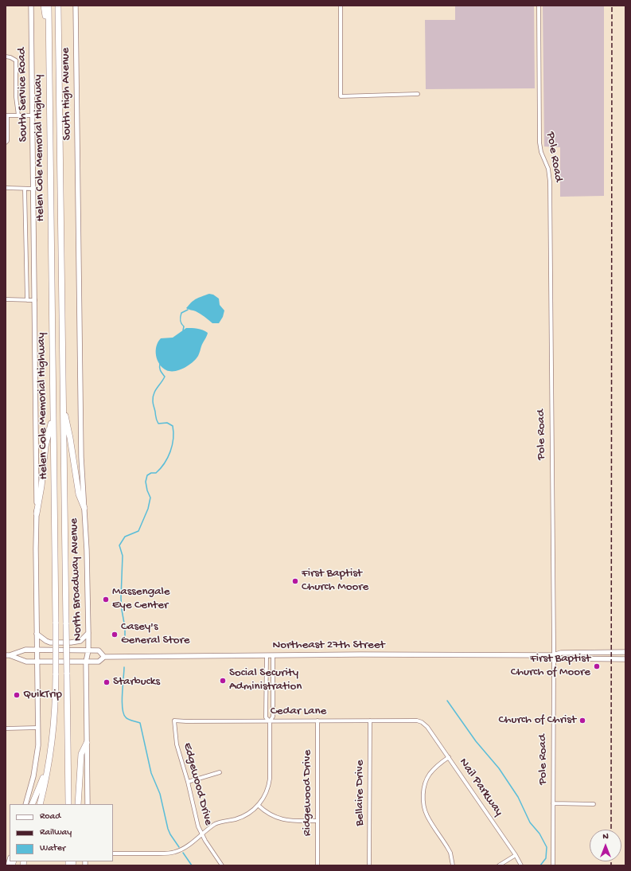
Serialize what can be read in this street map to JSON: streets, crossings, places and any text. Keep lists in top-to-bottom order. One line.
{"streets":{"highway":["Helen Cole Memorial Highway"],"main road":["South High Avenue","South Service Road","North Broadway Avenue","Northeast 27th Street"],"street":["Pole Road","Cedar Lane","Edgewood Drive","Nail Parkway","Ridgewood Drive","Bellaire Drive"]},"crossings":[["South High Avenue","North Broadway Avenue"],["South Service Road","Northeast 27th Street"],["Pole Road","Northeast 27th Street"],["North Broadway Avenue","Northeast 27th Street"],["Cedar Lane","Edgewood Drive"],["Cedar Lane","Nail Parkway"],["Cedar Lane","Ridgewood Drive"],["Cedar Lane","Bellaire Drive"]],"places":["First Baptist Church Moore","Massengale Eye Center","Casey's General Store","First Baptist Church of Moore","Social Security Administration","Starbucks","QuikTrip","Church of Christ"],"legend":["Road","Railway","Water"],"north":"top"}
